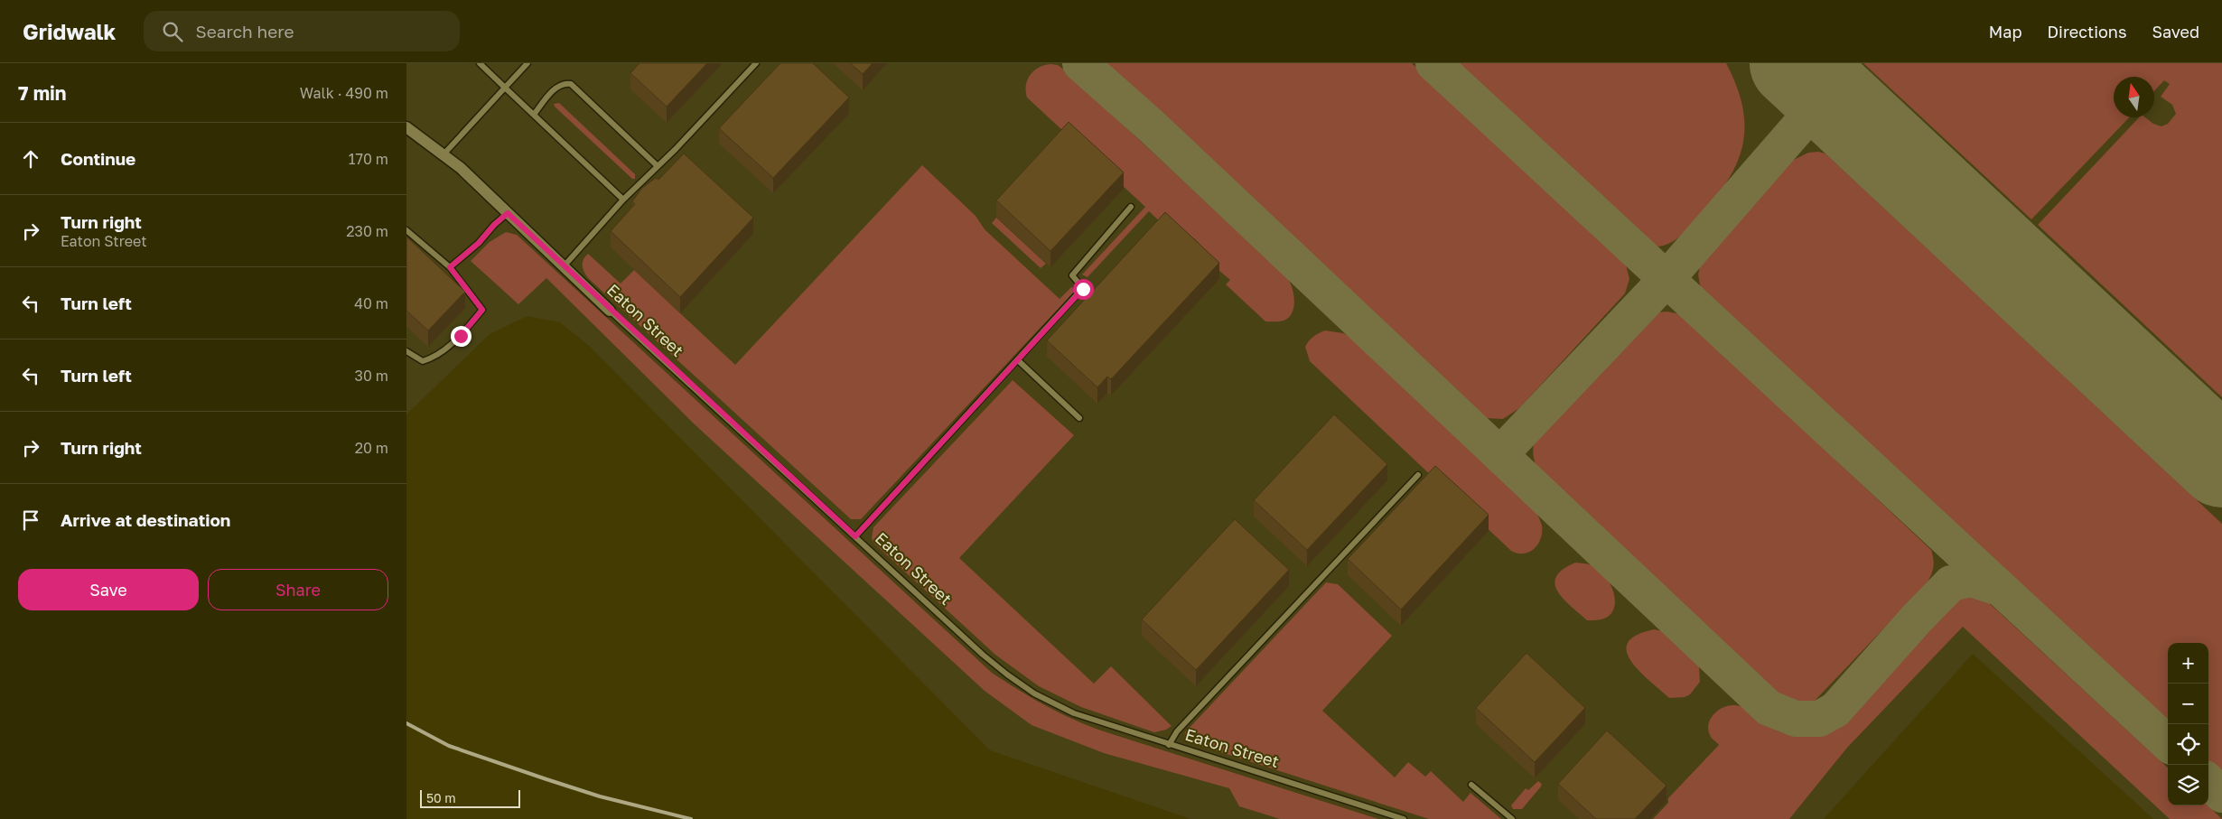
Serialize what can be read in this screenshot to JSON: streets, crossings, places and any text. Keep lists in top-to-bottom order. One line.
{"streets":{"street":["Eaton Street"]},"scale_bar":"50 m","north":"top","page":{"header":"Gridwalk","search":"Search here","nav":["Map","Directions","Saved"],"heading":["7 min","Walk · 490 m"],"list":[["Continue","170 m"],["Turn right","Eaton Street","230 m"],["Turn left","40 m"],["Turn left","30 m"],["Turn right","20 m"],"Arrive at destination"],"buttons":["Save","Share"],"map_buttons":["+","−"],"scale":"50 m"}}
